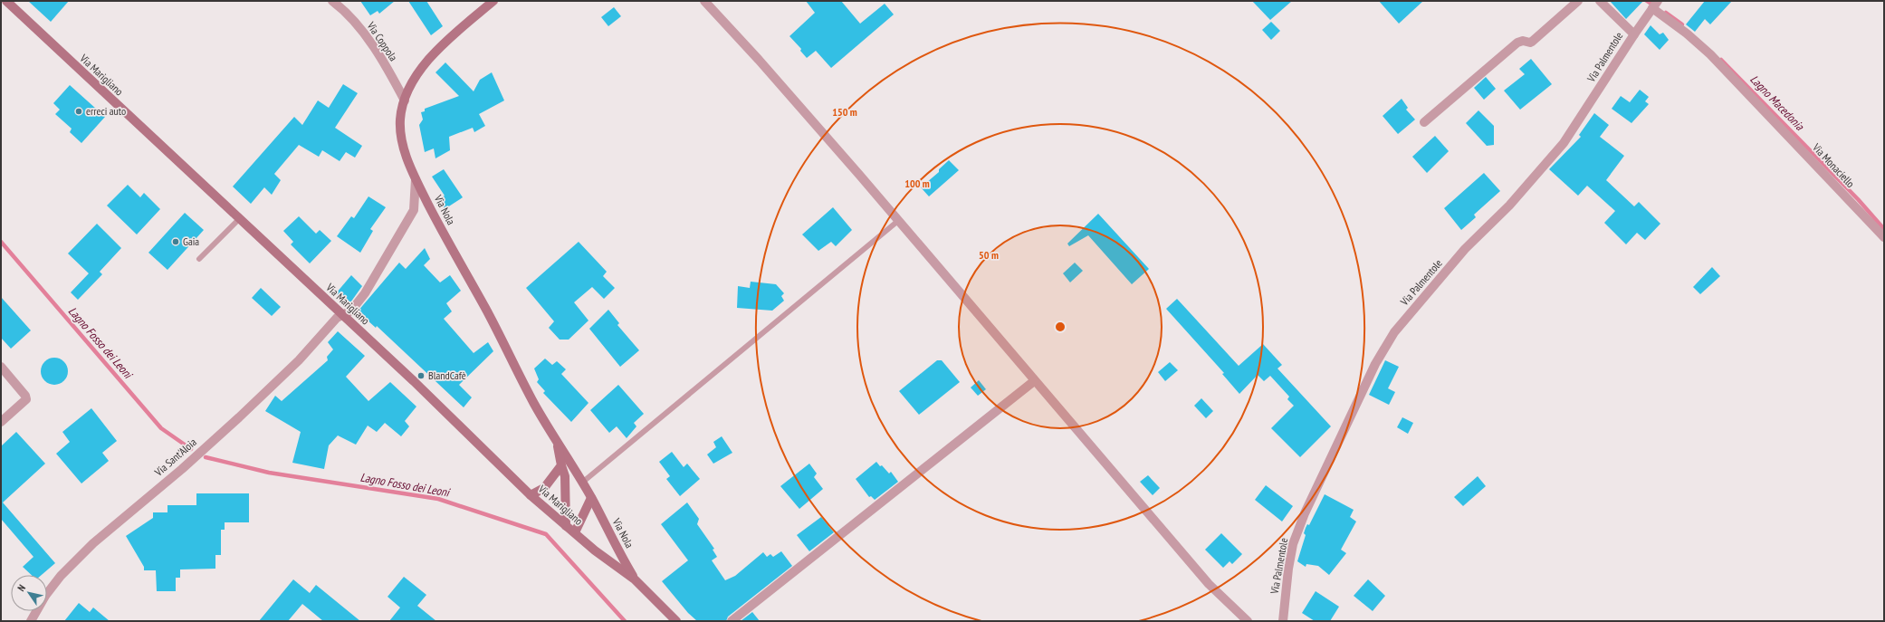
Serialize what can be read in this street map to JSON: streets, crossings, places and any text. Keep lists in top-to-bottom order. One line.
{"streets":{"street":["Via Coppola","Via Palmentole","Via Marigliano","Via Monaciello","Via Nola","Via Sant'Aloia"]},"crossings":[["Via Coppola","Via Nola"],["Via Palmentole","Via Monaciello"],["Via Marigliano","Via Nola"],["Via Marigliano","Via Sant'Aloia"],["Via Nola","Via Sant'Aloia"]],"water":["Lagno Macedonia","Lagno Fosso dei Leoni"],"places":["erreci auto","Gaia","BlandCafè"],"north":"top left","rings":["150 m","100 m","50 m"]}
